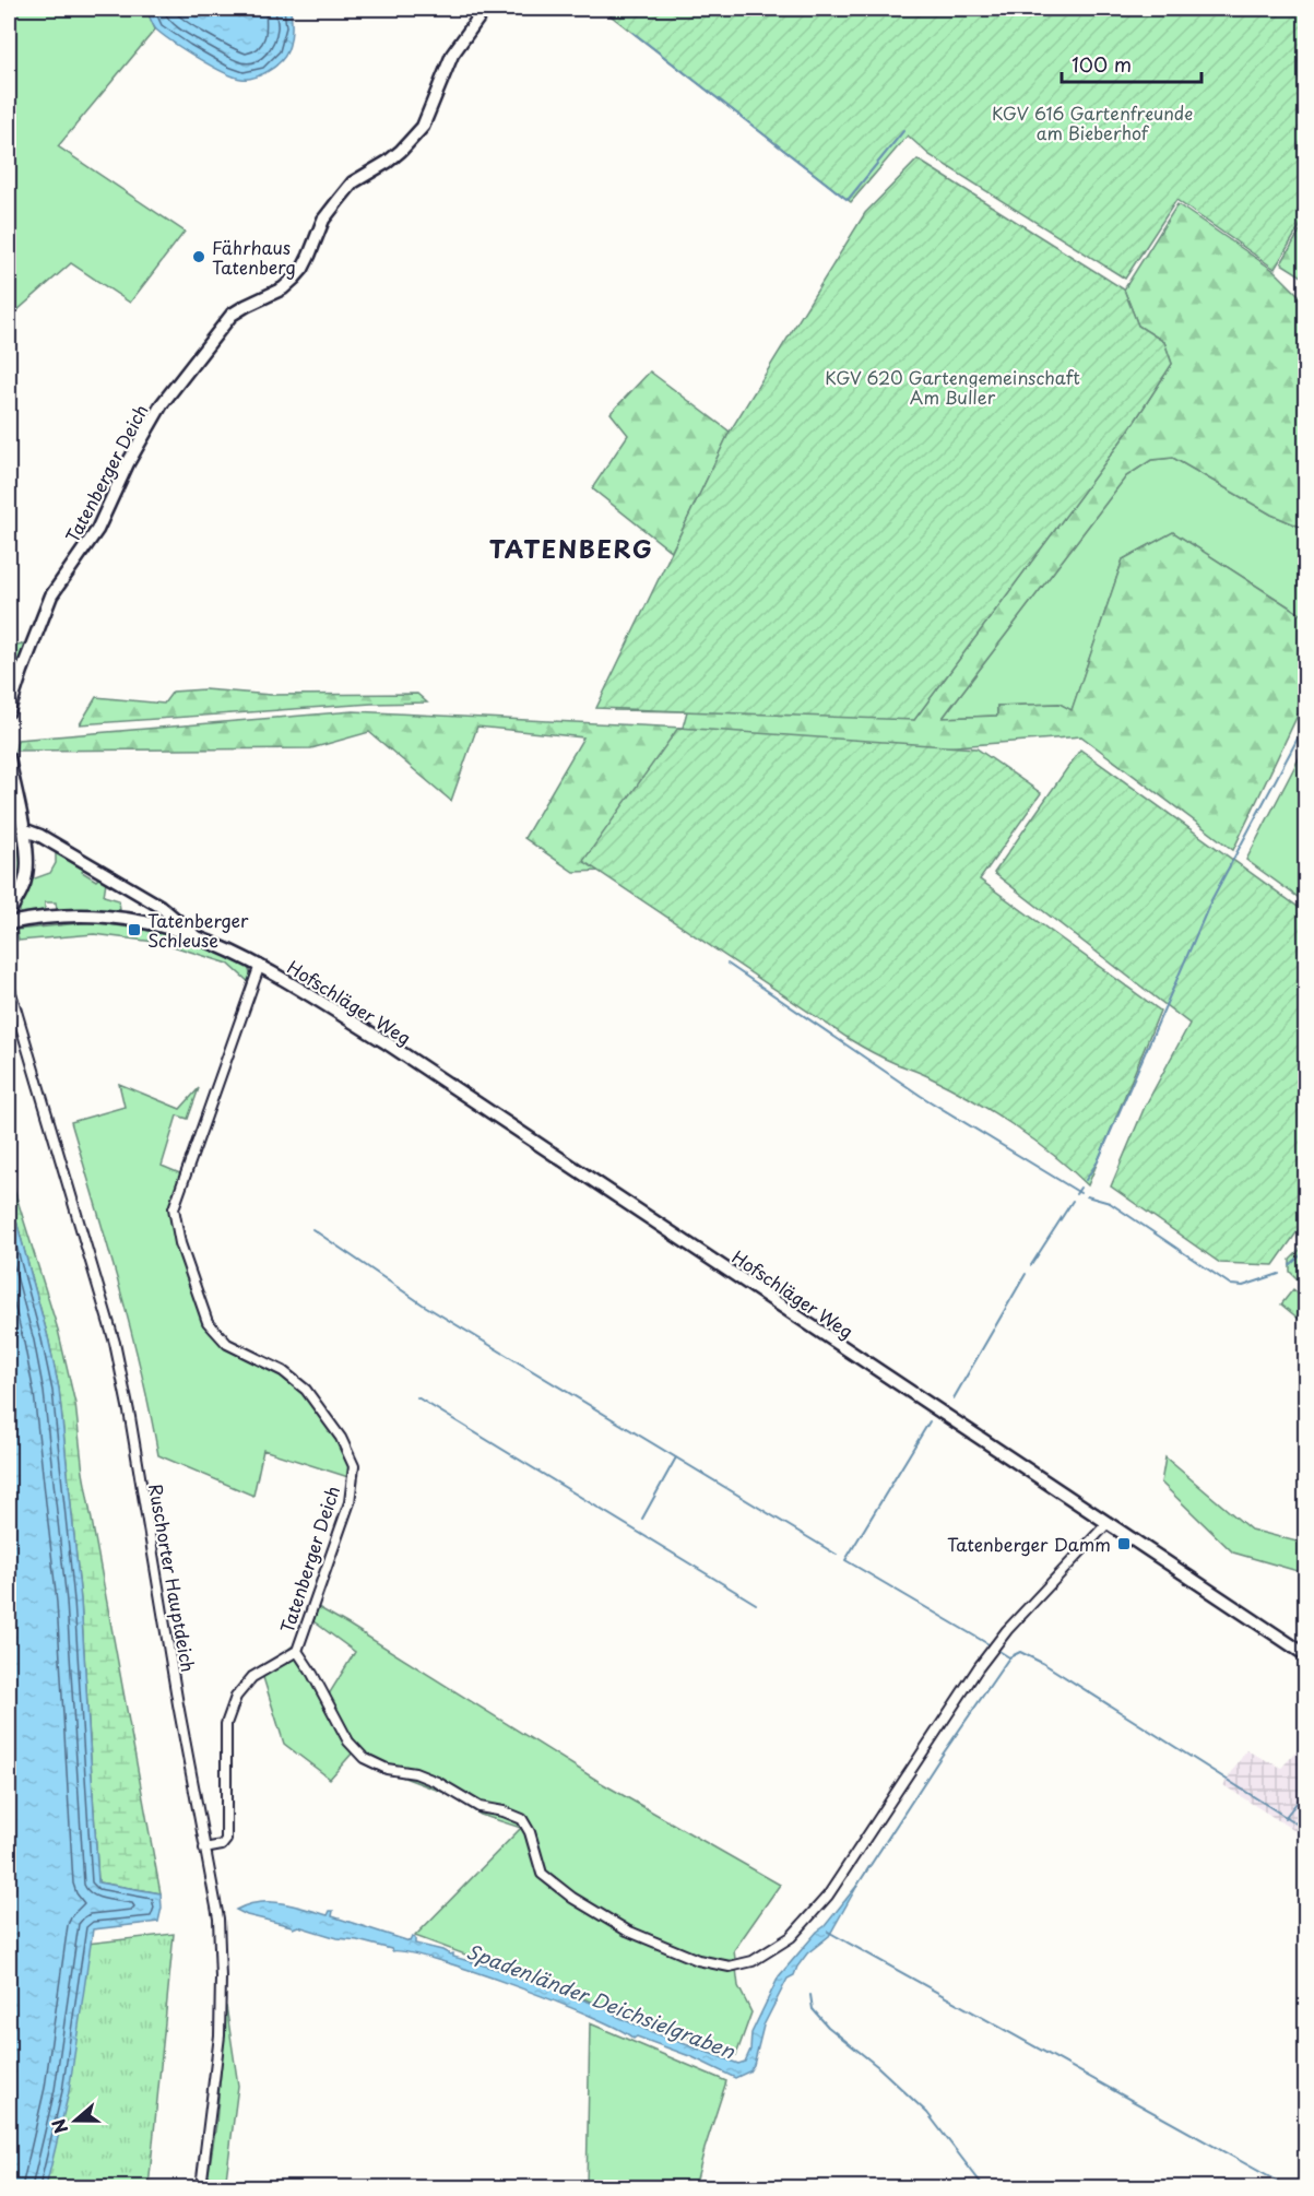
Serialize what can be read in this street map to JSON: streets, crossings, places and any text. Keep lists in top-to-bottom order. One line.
{"streets":{"street":["Tatenberger Deich","Hofschläger Weg","Ruschorter Hauptdeich"]},"crossings":[["Tatenberger Deich","Hofschläger Weg"],["Tatenberger Deich","Ruschorter Hauptdeich"]],"districts":["TATENBERG"],"water":["Spadenländer Deichsielgraben"],"parks":["KGV 616 Gartenfreunde am Bieberhof","KGV 620 Gartengemeinschaft Am Buller"],"places":{"other":["Fährhaus Tatenberg"],"transit":["Tatenberger Schleuse","Tatenberger Damm"]},"scale_bar":"100 m","north":"left"}
